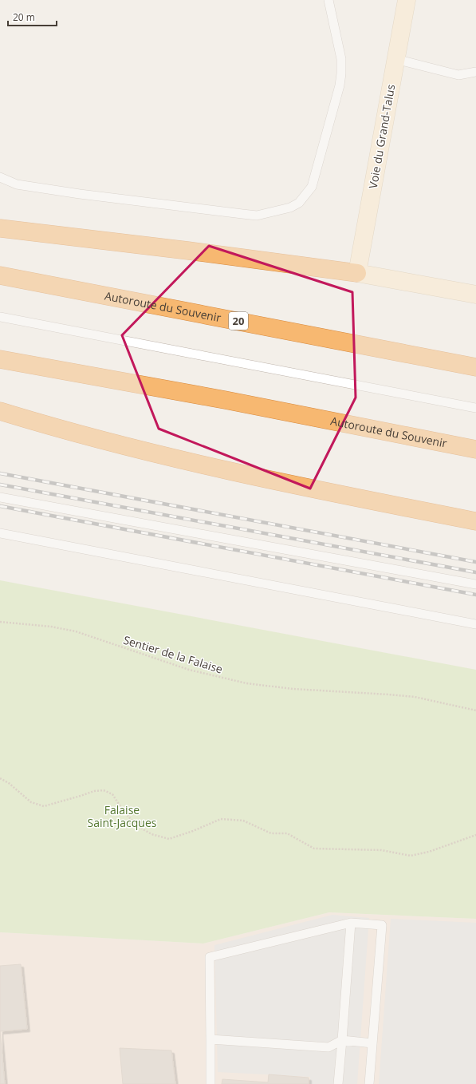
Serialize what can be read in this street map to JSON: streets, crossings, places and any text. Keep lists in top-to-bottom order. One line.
{"streets":{"highway":["Autoroute du Souvenir","20"],"main road":["Voie du Grand-Talus"],"path":["Sentier de la Falaise"]},"parks":["Falaise Saint-Jacques"],"scale_bar":"20 m"}
